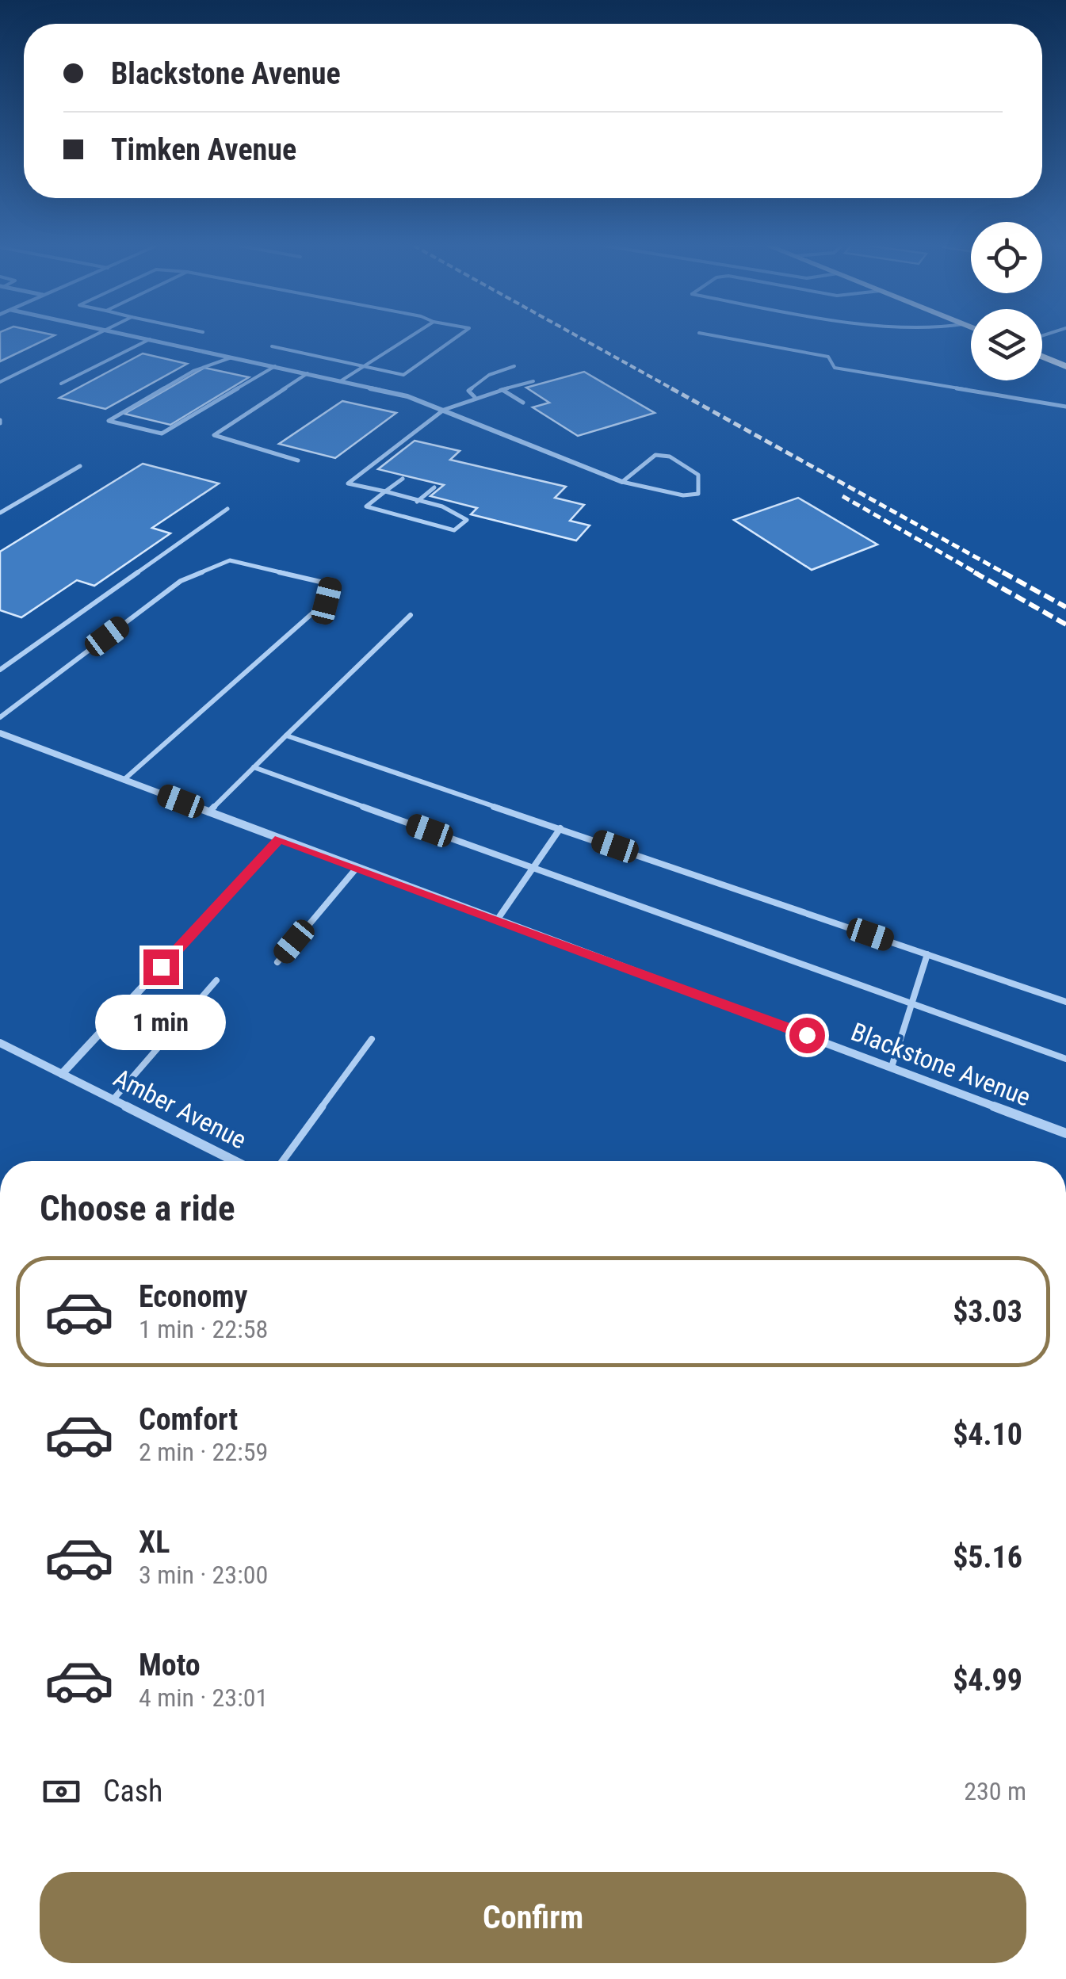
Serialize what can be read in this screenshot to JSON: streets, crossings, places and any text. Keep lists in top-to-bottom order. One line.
{"streets":{"street":["Blackstone Avenue","Amber Avenue"]},"page":{"banner":["Blackstone Avenue","Timken Avenue"],"bubble":"1 min","heading":"Choose a ride","list":[{"name":"Economy","note":"1 min · 22:58","value":"$3.03"},{"name":"Comfort","note":"2 min · 22:59","value":"$4.10"},{"name":"XL","note":"3 min · 23:00","value":"$5.16"},{"name":"Moto","note":"4 min · 23:01","value":"$4.99"}],"pay":["Cash","230 m"],"buttons":"Confirm"}}
